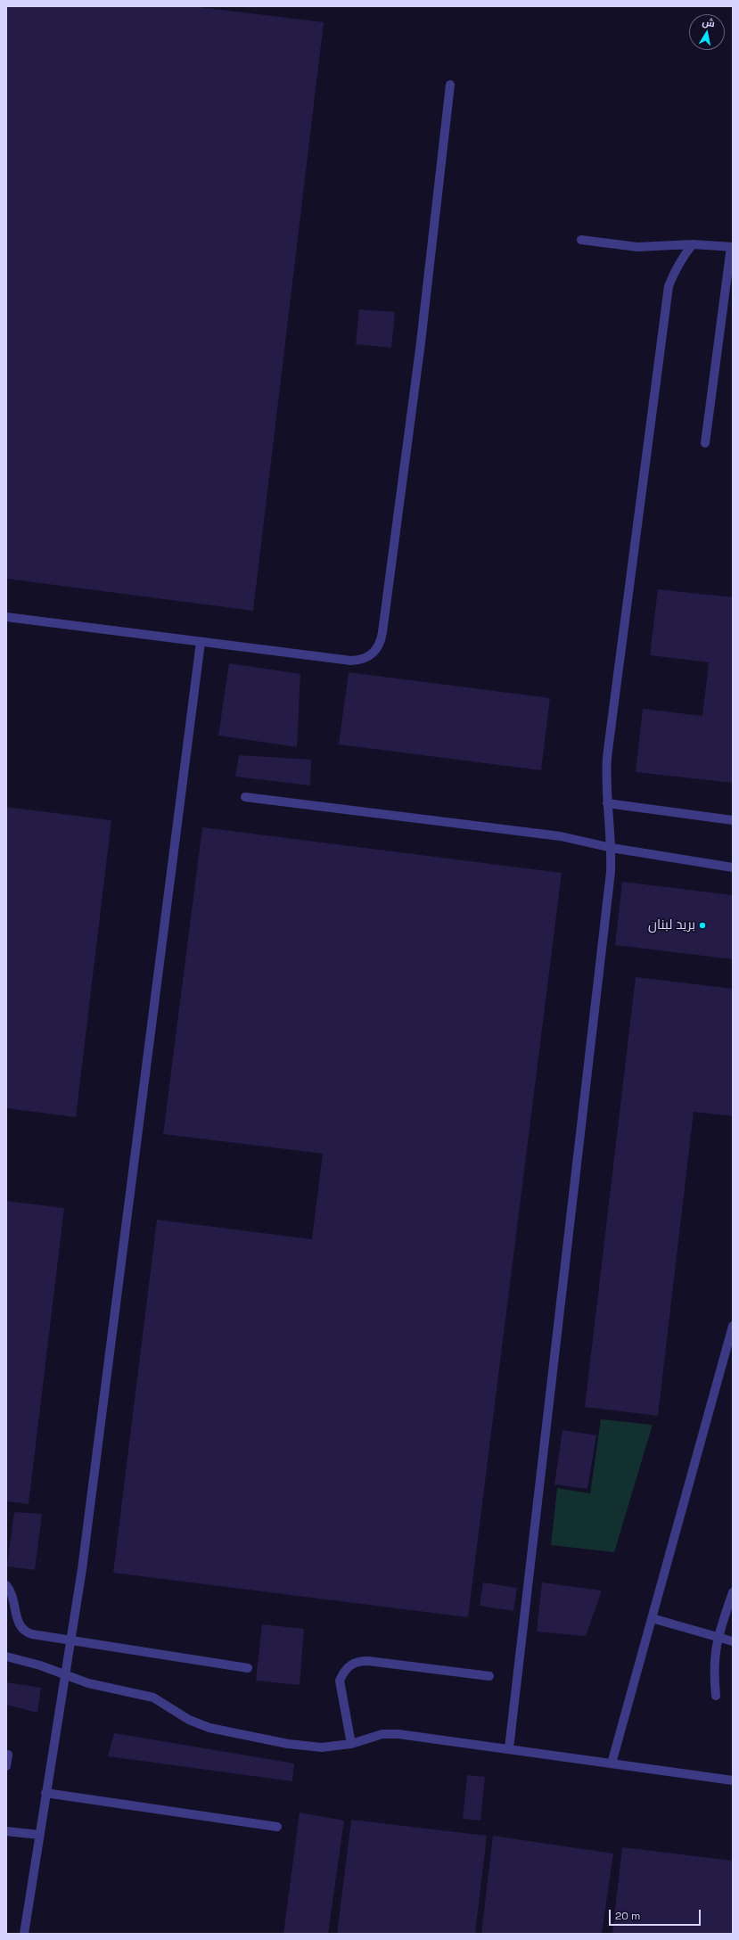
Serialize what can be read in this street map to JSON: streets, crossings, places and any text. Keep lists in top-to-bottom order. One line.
{"places":["بريد لبنان"],"scale_bar":"20 m","north":"top"}
